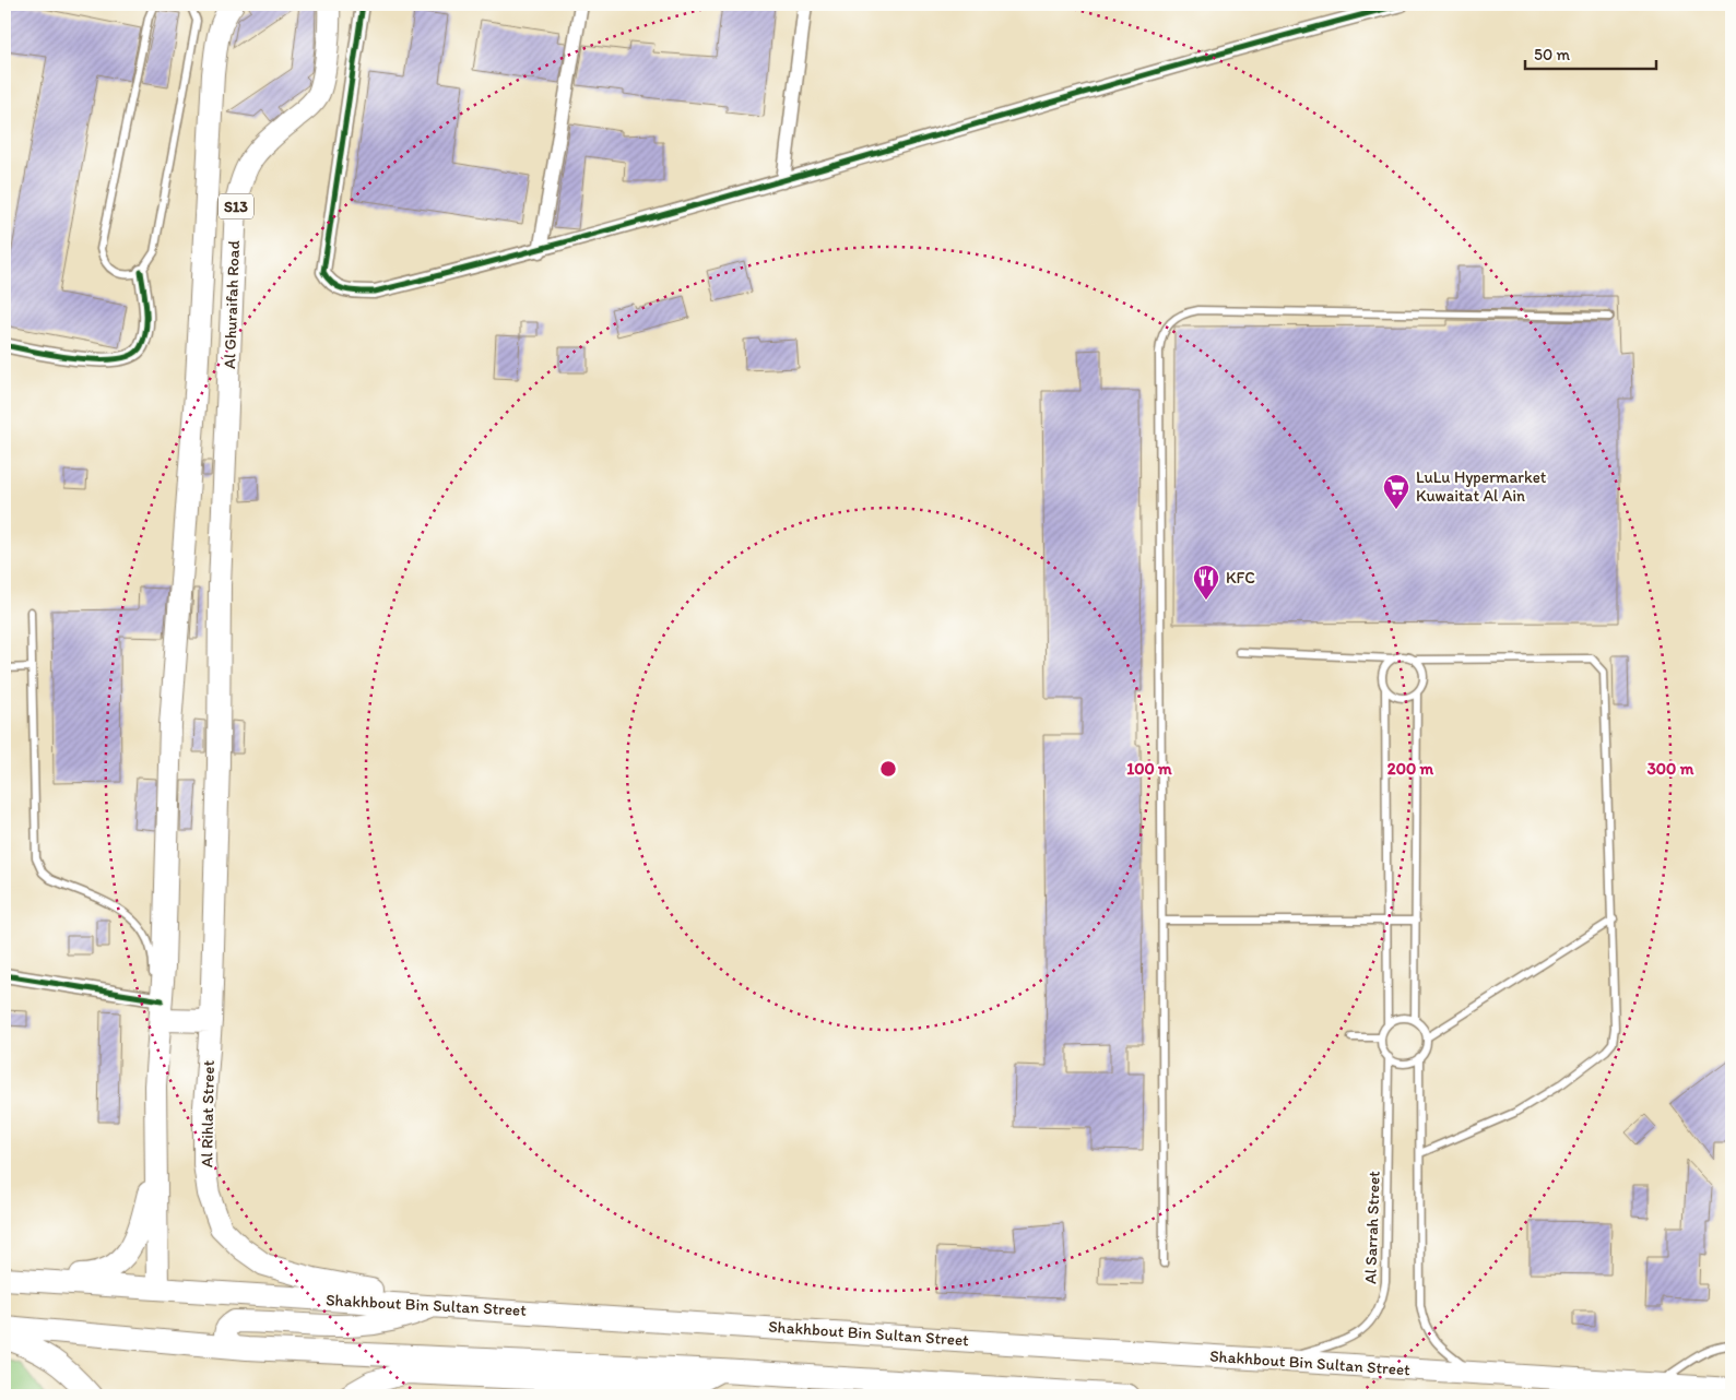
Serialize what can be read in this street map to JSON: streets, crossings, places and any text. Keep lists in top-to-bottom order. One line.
{"streets":{"main road":["S13","Al Ghuraifah Road","Al Rihlat Street","Shakhbout Bin Sultan Street"],"lane":["Al Sarrah Street"]},"crossings":[["Al Ghuraifah Road","Al Rihlat Street"],["Al Rihlat Street","Shakhbout Bin Sultan Street"],["Al Sarrah Street","Shakhbout Bin Sultan Street"]],"places":{"supermarket":["LuLu Hypermarket Kuwaitat Al Ain"],"restaurant":["KFC"]},"scale_bar":"50 m","rings":["100 m","200 m","300 m"]}
